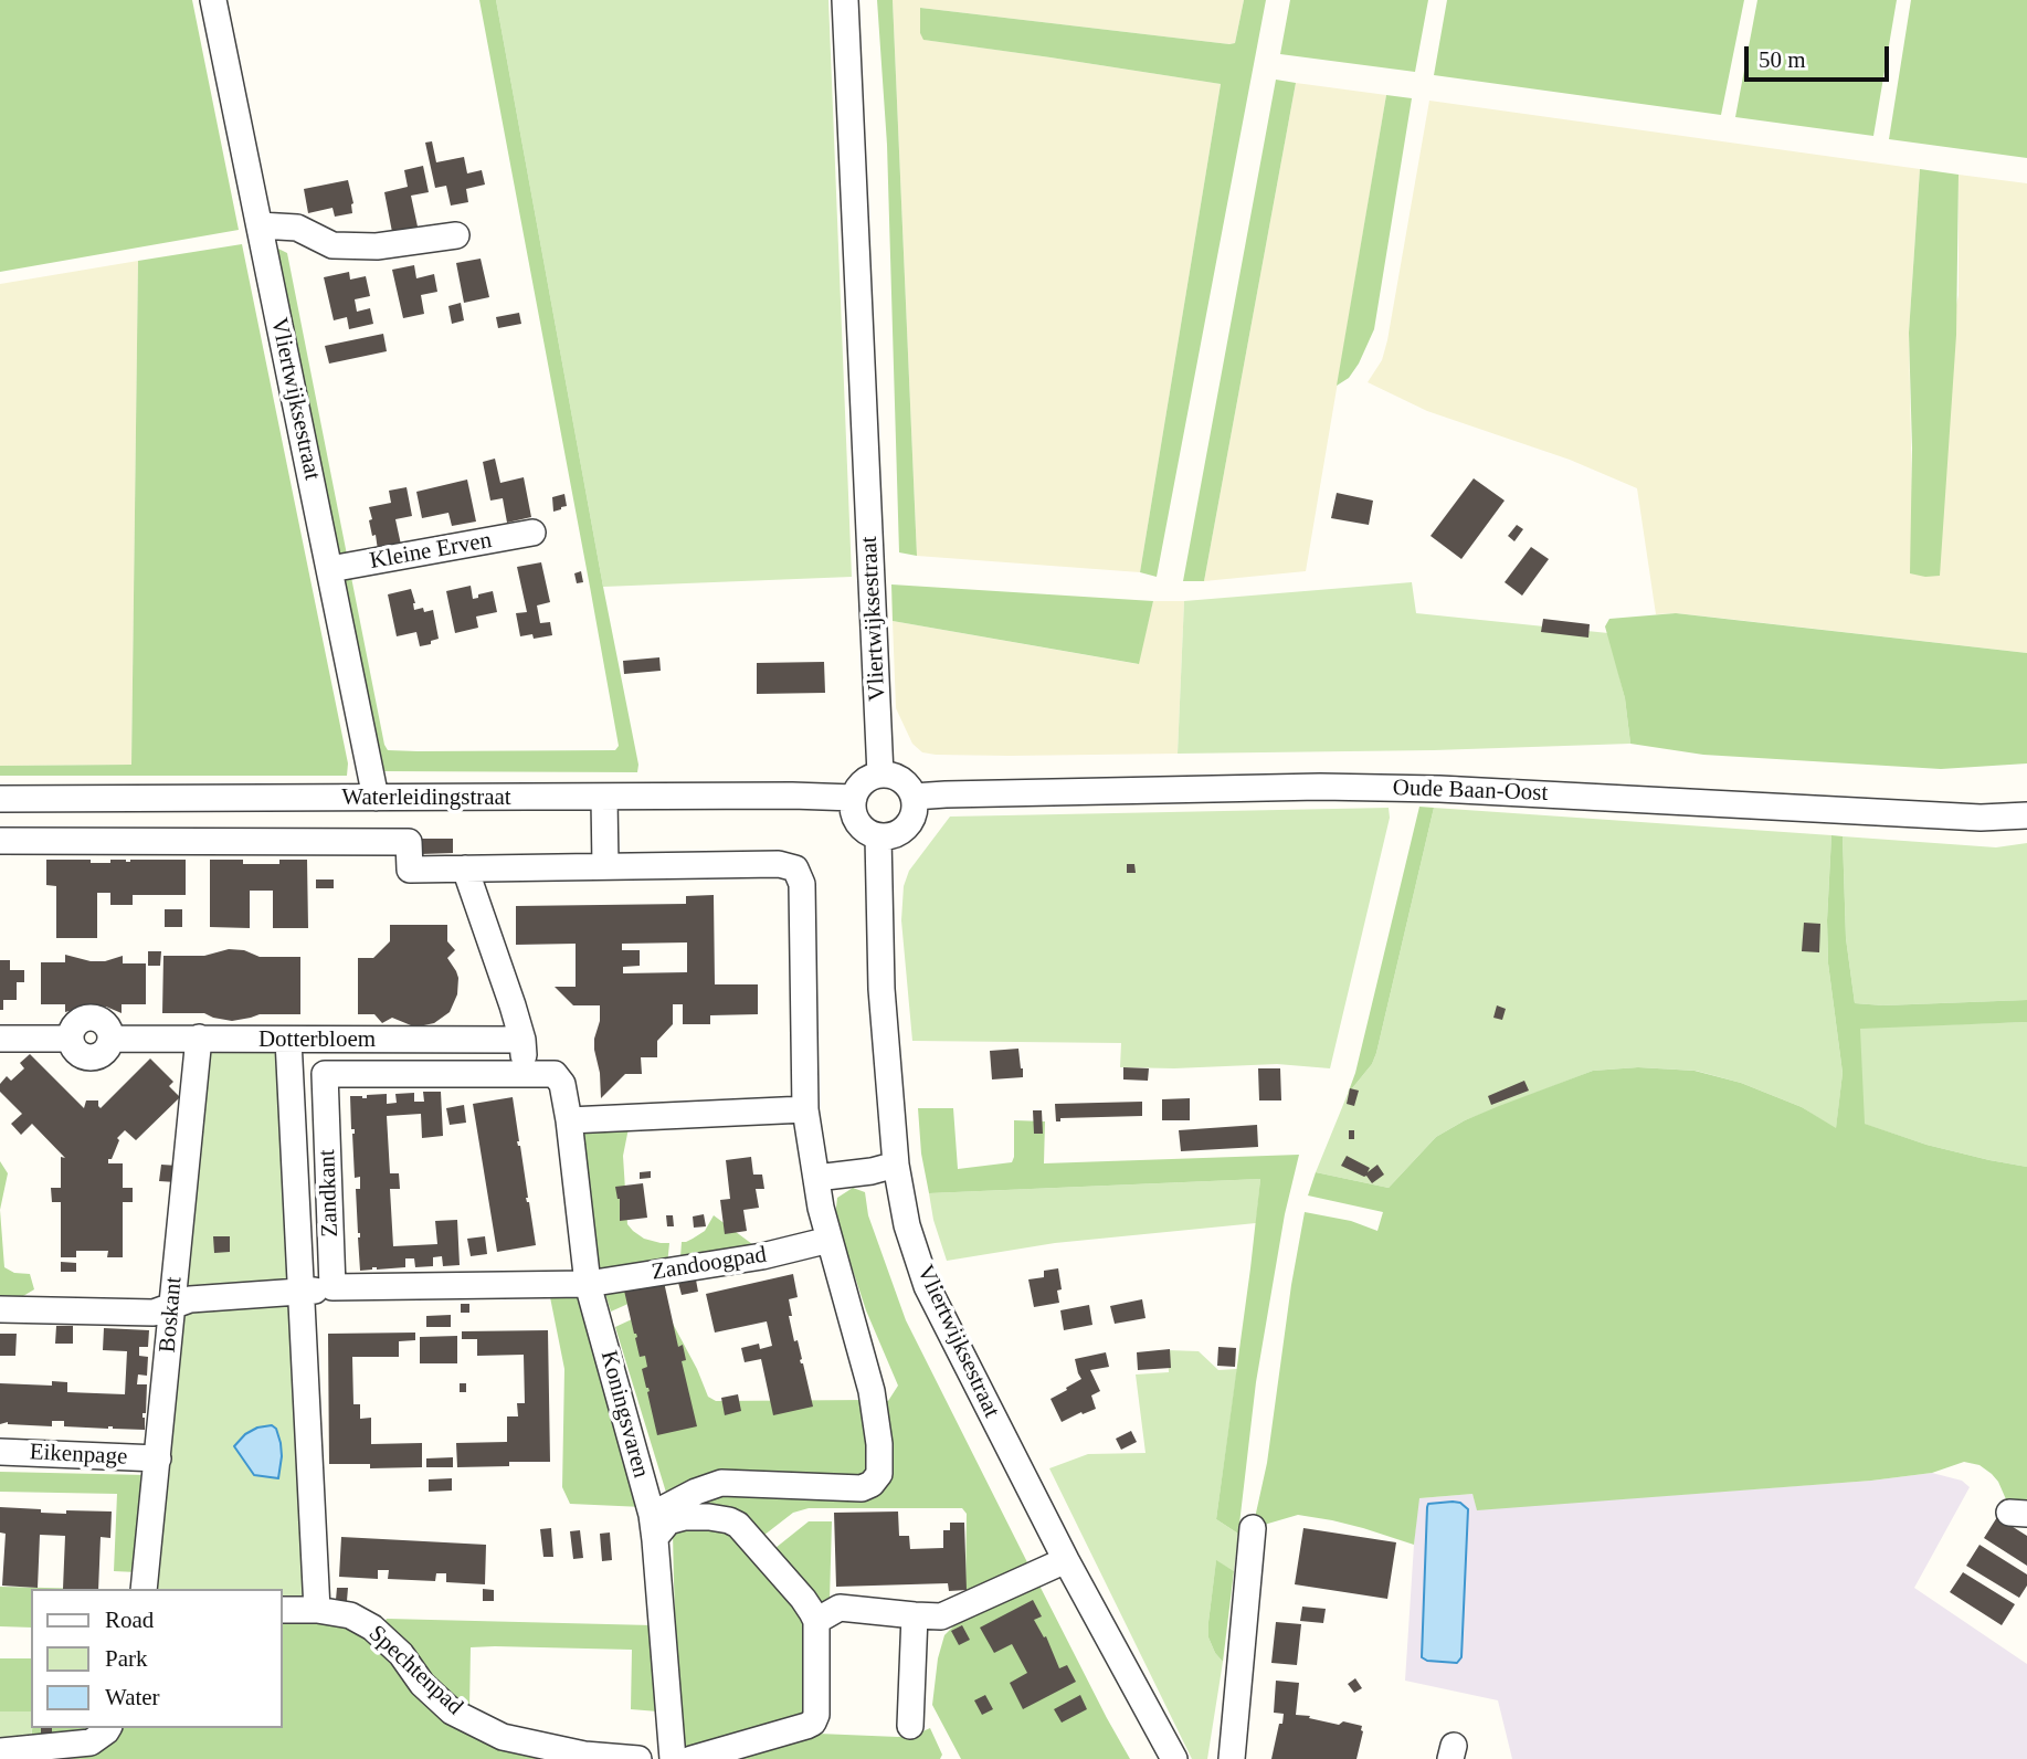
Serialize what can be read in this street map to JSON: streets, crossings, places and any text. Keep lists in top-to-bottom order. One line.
{"streets":{"street":["Vliertwijksestraat","Kleine Erven","Oude Baan-Oost","Waterleidingstraat","Dotterbloem","Zandkant","Zandoogpad","Boskant","Koningsvaren","Eikenpage","Spechtenpad"]},"crossings":[["Vliertwijksestraat","Kleine Erven"],["Vliertwijksestraat","Oude Baan-Oost"],["Vliertwijksestraat","Waterleidingstraat"],["Oude Baan-Oost","Waterleidingstraat"],["Dotterbloem","Zandkant"],["Dotterbloem","Boskant"],["Zandkant","Koningsvaren"],["Zandkant","Spechtenpad"],["Zandoogpad","Koningsvaren"],["Boskant","Eikenpage"]],"legend":["Road","Park","Water"],"scale_bar":"50 m"}
